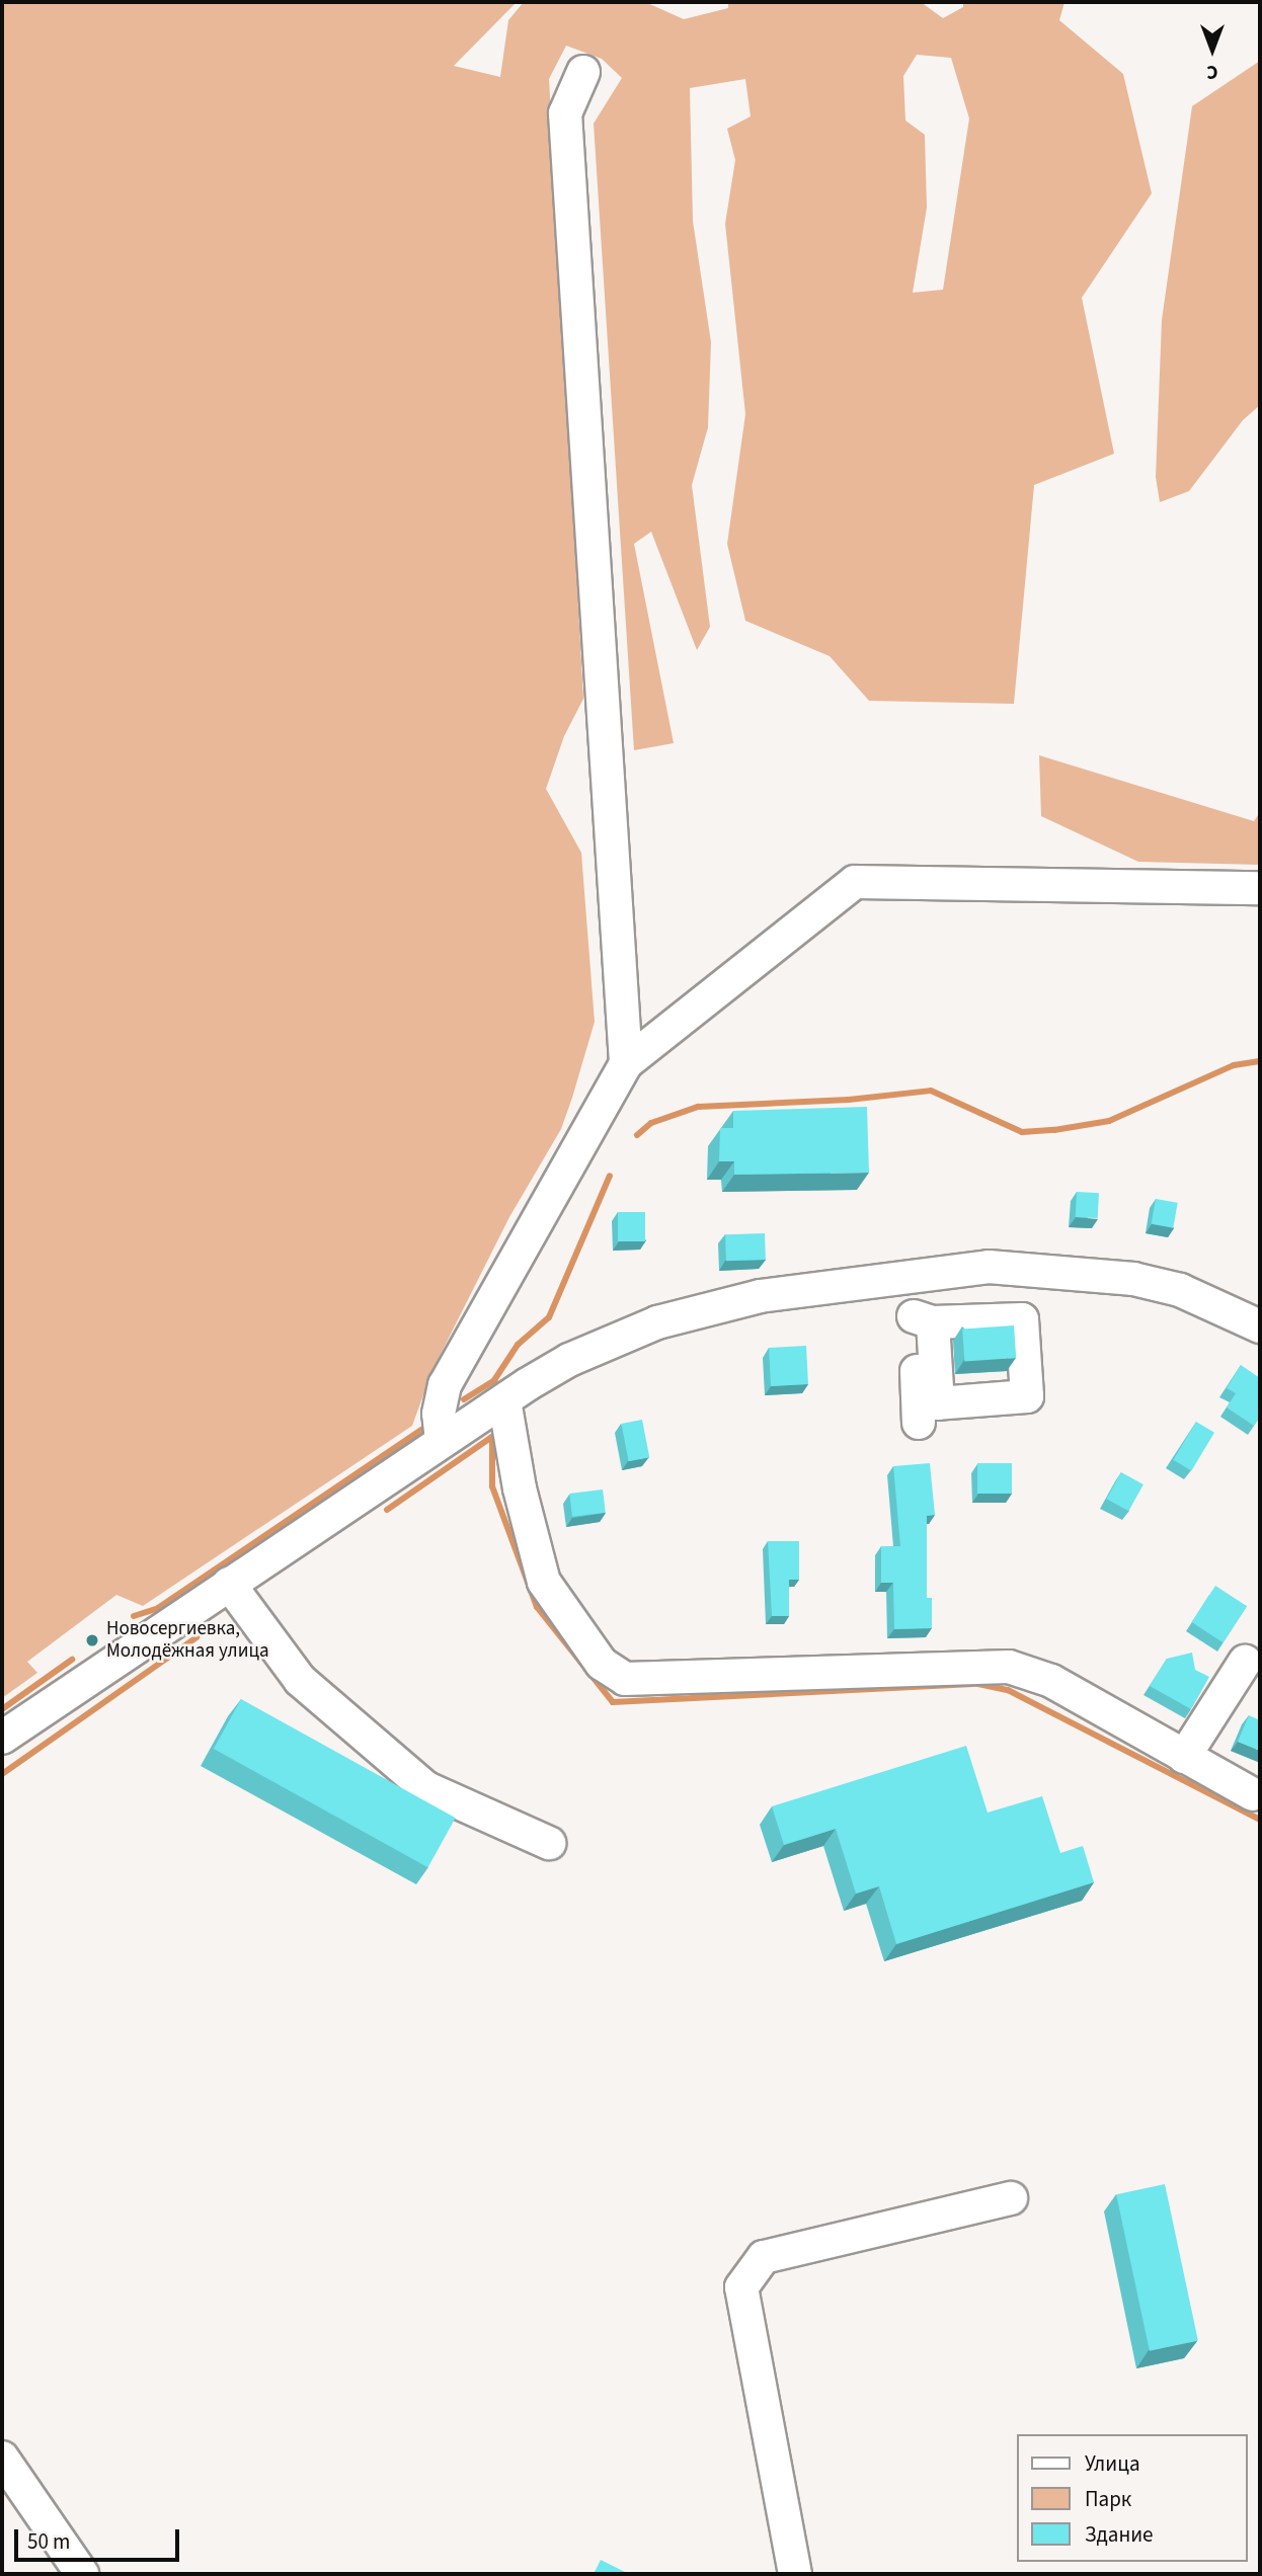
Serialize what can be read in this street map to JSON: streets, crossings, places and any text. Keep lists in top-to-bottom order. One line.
{"places":["Новосергиевка, Молодёжная улица"],"legend":["Улица","Парк","Здание"],"scale_bar":"50 m","north":"bottom"}
